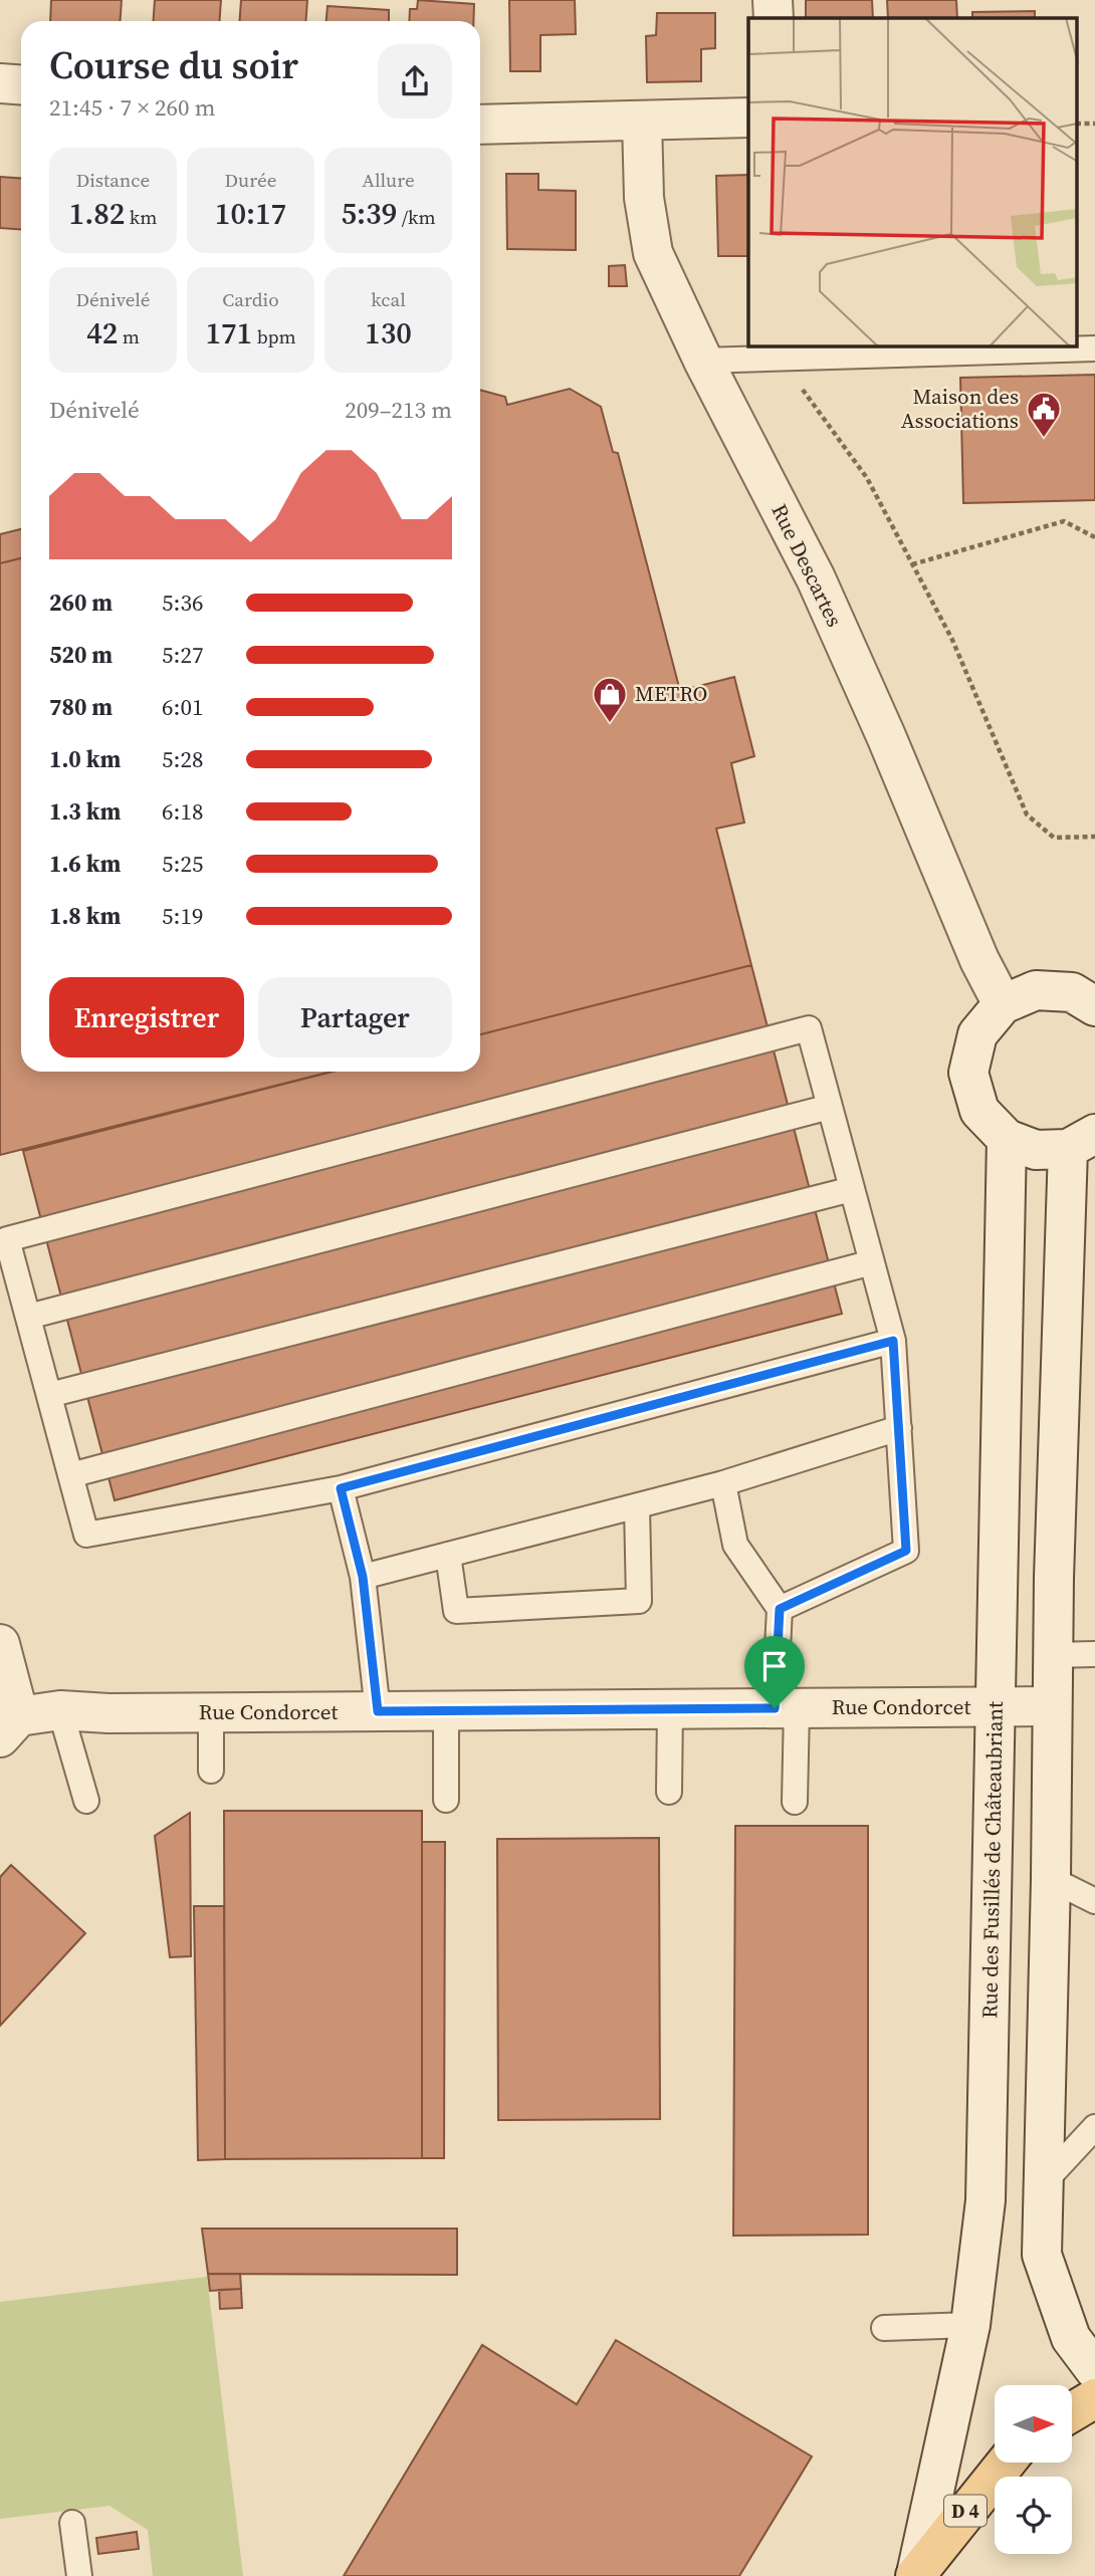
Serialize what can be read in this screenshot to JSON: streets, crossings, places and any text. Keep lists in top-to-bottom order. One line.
{"streets":{"main road":["Rue Descartes","Rue Condorcet","Rue des Fusillés de Châteaubriant","D 4"]},"crossings":[["Rue Condorcet","Rue des Fusillés de Châteaubriant"],["Rue des Fusillés de Châteaubriant","D 4"]],"places":{"public building":["Maison des Associations"],"shop":["METRO"]},"north":"right","page":{"heading":["Course du soir","21:45 · 7 × 260 m"],"stats":[["Distance","1.82 km"],["Durée","10:17"],["Allure","5:39 /km"],["Dénivelé","42 m"],["Cardio","171 bpm"],["kcal","130"]],"chart":["Dénivelé","209–213 m"],"list":[{"name":"260 m","note":"5:36"},{"name":"520 m","note":"5:27"},{"name":"780 m","note":"6:01"},{"name":"1.0 km","note":"5:28"},{"name":"1.3 km","note":"6:18"},{"name":"1.6 km","note":"5:25"},{"name":"1.8 km","note":"5:19"}],"buttons":["Enregistrer","Partager"]}}
